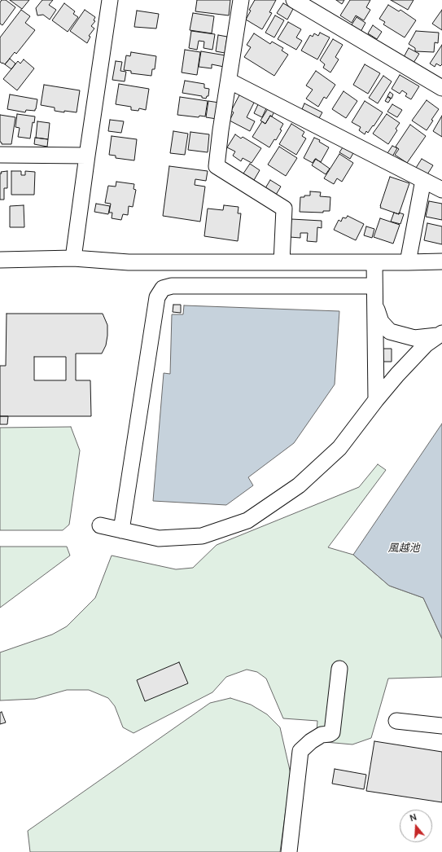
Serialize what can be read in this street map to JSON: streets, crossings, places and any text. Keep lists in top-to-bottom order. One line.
{"water":["風越池"],"north":"top"}
